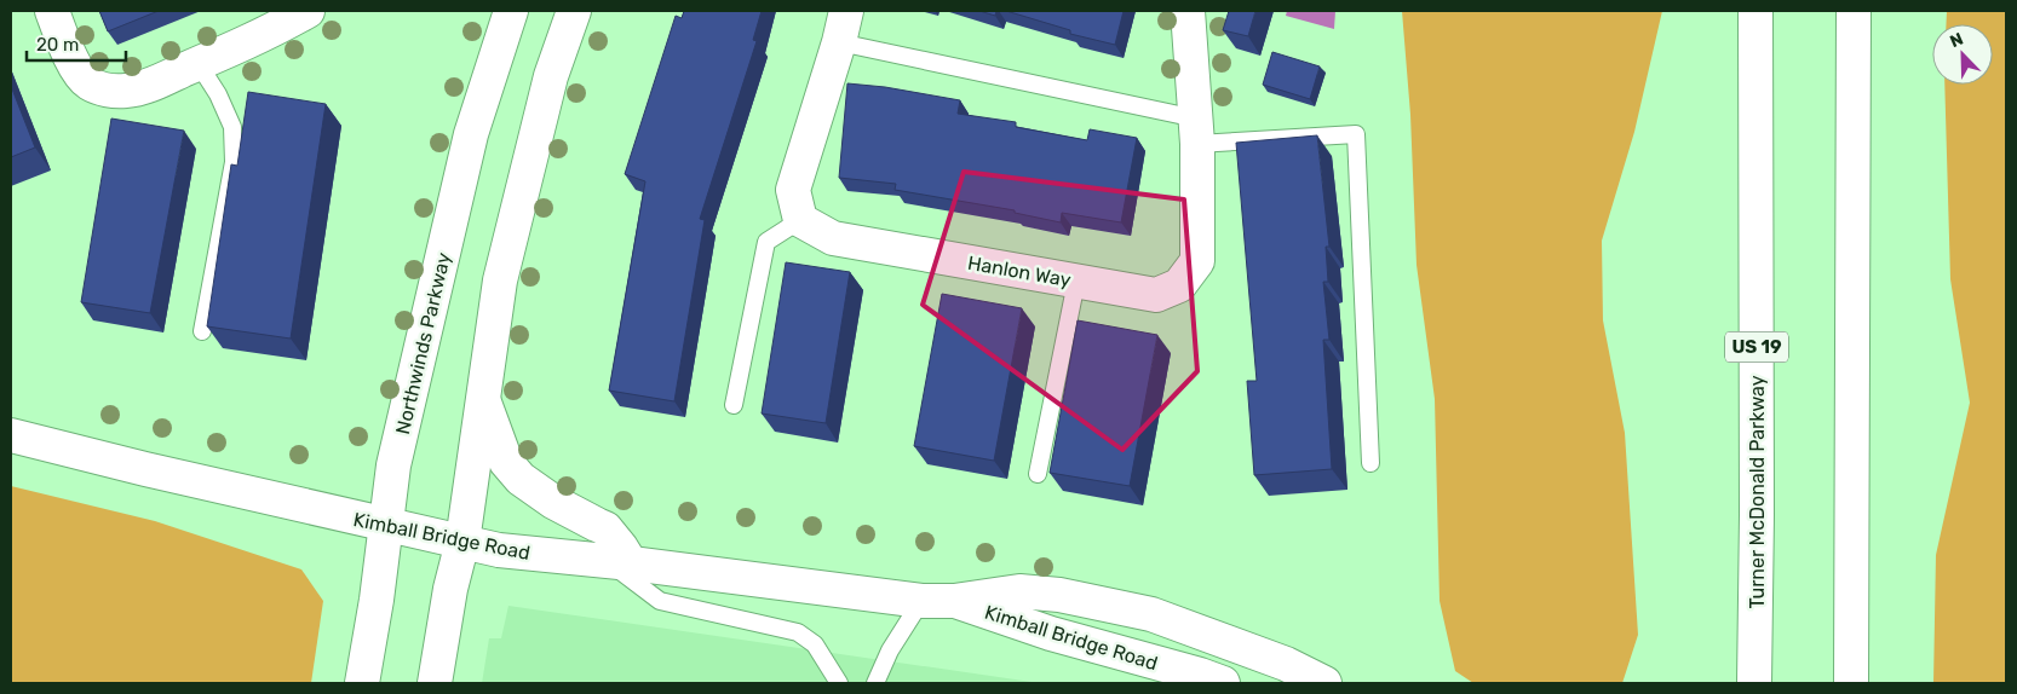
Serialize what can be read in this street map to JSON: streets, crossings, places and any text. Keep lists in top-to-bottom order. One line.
{"streets":{"main road":["Hanlon Way","Northwinds Parkway","US 19","Turner McDonald Parkway","Kimball Bridge Road"]},"crossings":[["Northwinds Parkway","Kimball Bridge Road"]],"scale_bar":"20 m","north":"top left"}
